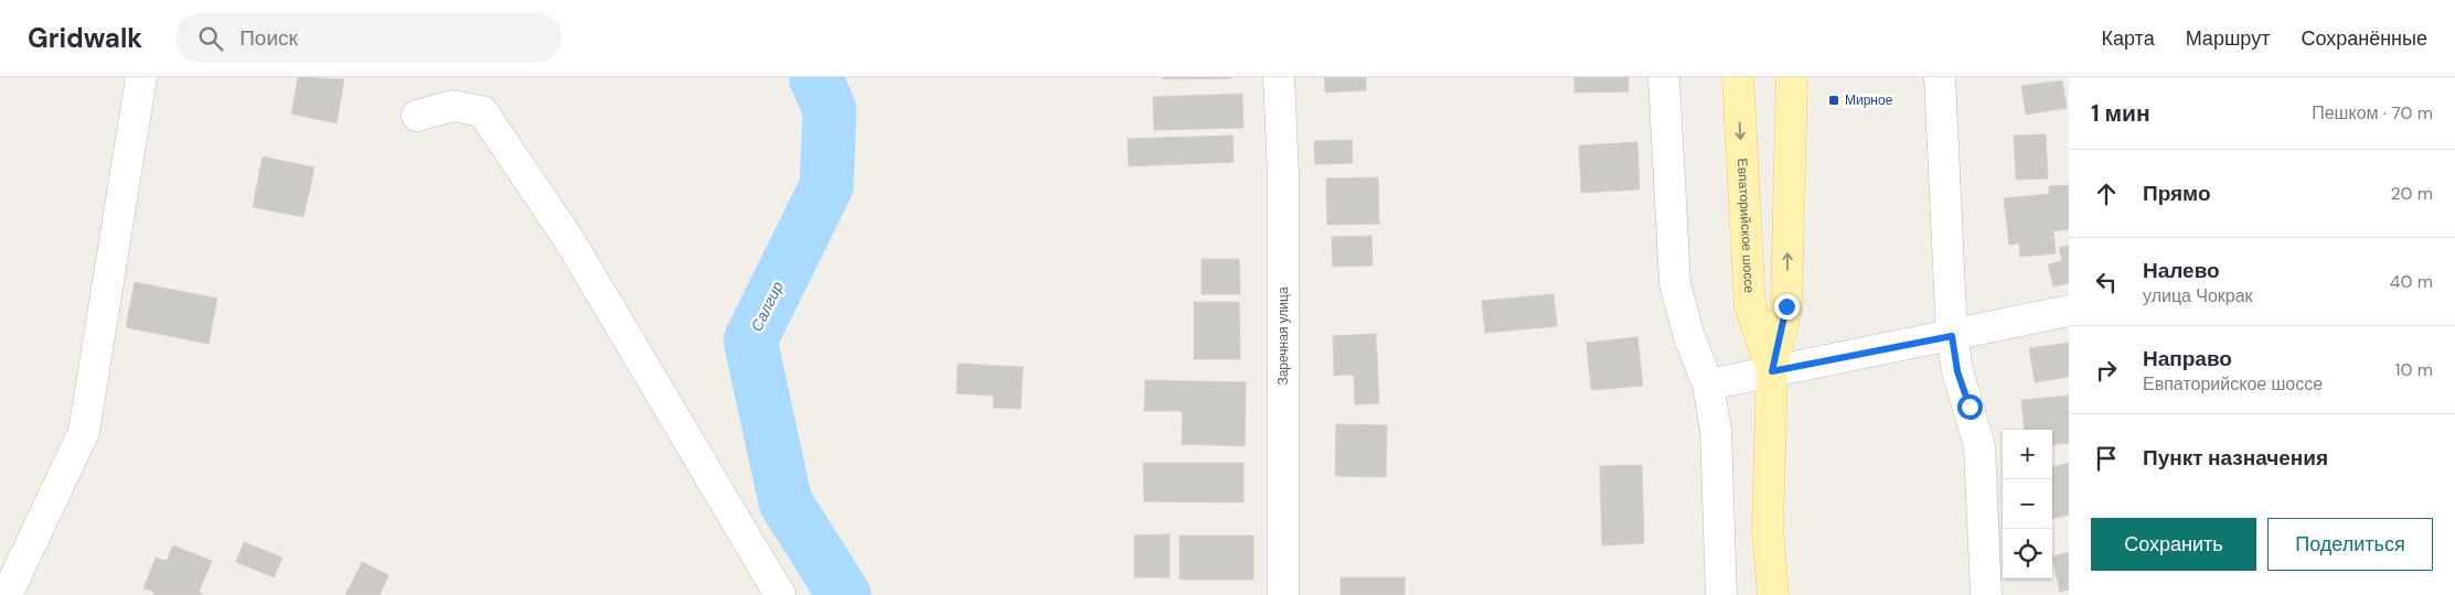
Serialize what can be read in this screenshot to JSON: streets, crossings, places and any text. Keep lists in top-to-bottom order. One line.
{"streets":{"main road":["Евпаторийское шоссе"],"street":["Заречная улица"]},"water":["Салгир"],"places":{"transit":["Мирное"]},"page":{"header":"Gridwalk","search":"Поиск","nav":["Карта","Маршрут","Сохранённые"],"heading":["1 мин","Пешком · 70 m"],"list":[["Прямо","20 m"],["Налево","улица Чокрак","40 m"],["Направо","Евпаторийское шоссе","10 m"],"Пункт назначения"],"map_buttons":["+","−"],"buttons":["Сохранить","Поделиться"]}}
